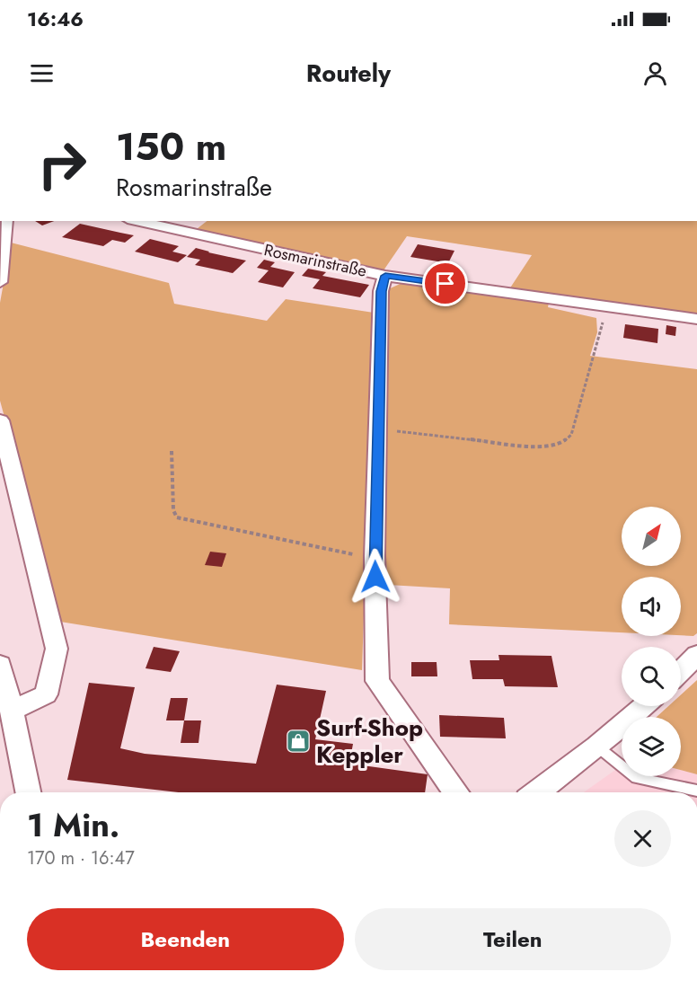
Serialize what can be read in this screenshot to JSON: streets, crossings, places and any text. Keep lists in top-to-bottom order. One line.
{"streets":{"street":["Rosmarinstraße"]},"places":{"shop":["Surf-Shop Keppler"]},"north":"top right","page":{"status":"16:46","header":"Routely","turn":["150 m","Rosmarinstraße"],"heading":["1 Min.","170 m · 16:47"],"buttons":["Beenden","Teilen"]}}
